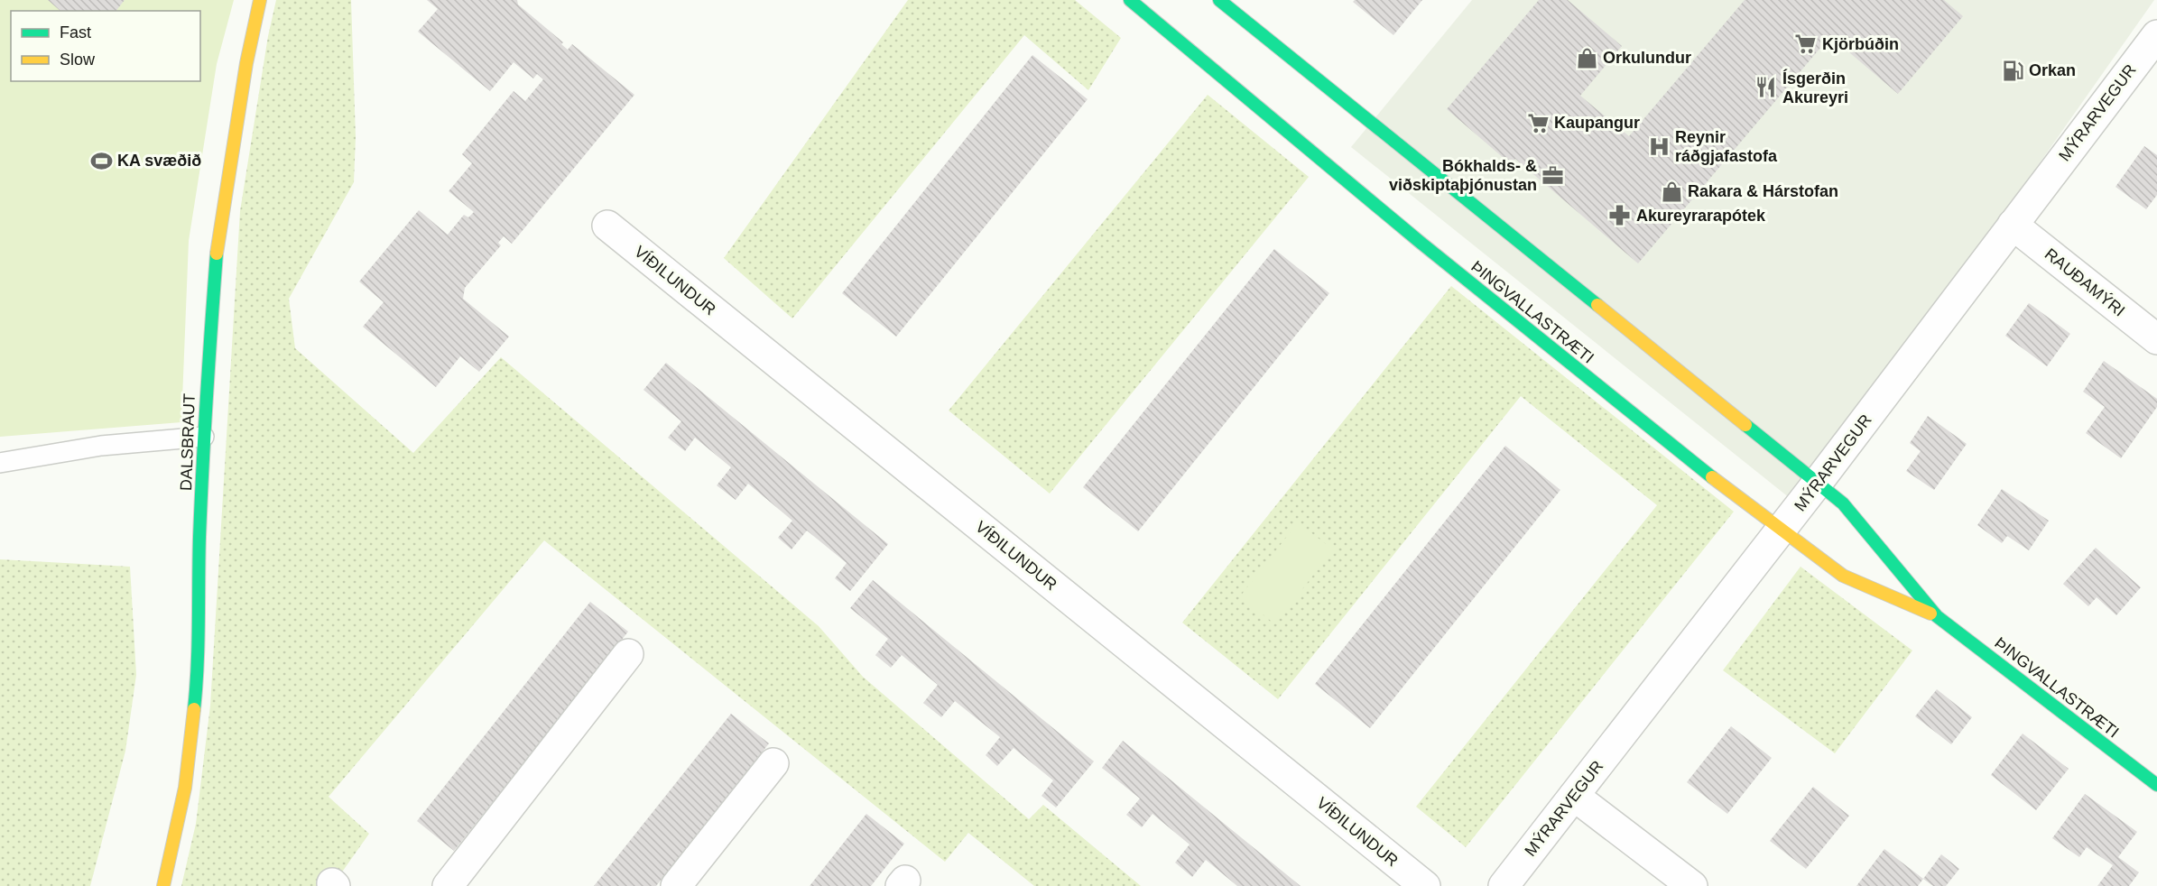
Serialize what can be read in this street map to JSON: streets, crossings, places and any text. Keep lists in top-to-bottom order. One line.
{"streets":{"main road":["ÞINGVALLASTRÆTI","DALSBRAUT"],"street":["MÝRARVEGUR","VÍÐILUNDUR","RAUÐAMÝRI"]},"crossings":[["MÝRARVEGUR","RAUÐAMÝRI"],["MÝRARVEGUR","ÞINGVALLASTRÆTI"]],"places":{"supermarket":["Kjörbúðin","Kaupangur"],"shop":["Orkulundur","Rakara & Hárstofan"],"fuel station":["Orkan"],"restaurant":["Ísgerðin Akureyri"],"hospital":["Reynir ráðgjafastofa"],"sports":["KA svæðið"],"office":["Bókhalds- & viðskiptaþjónustan"],"pharmacy":["Akureyrarapótek"]},"legend":["Fast","Slow"]}
